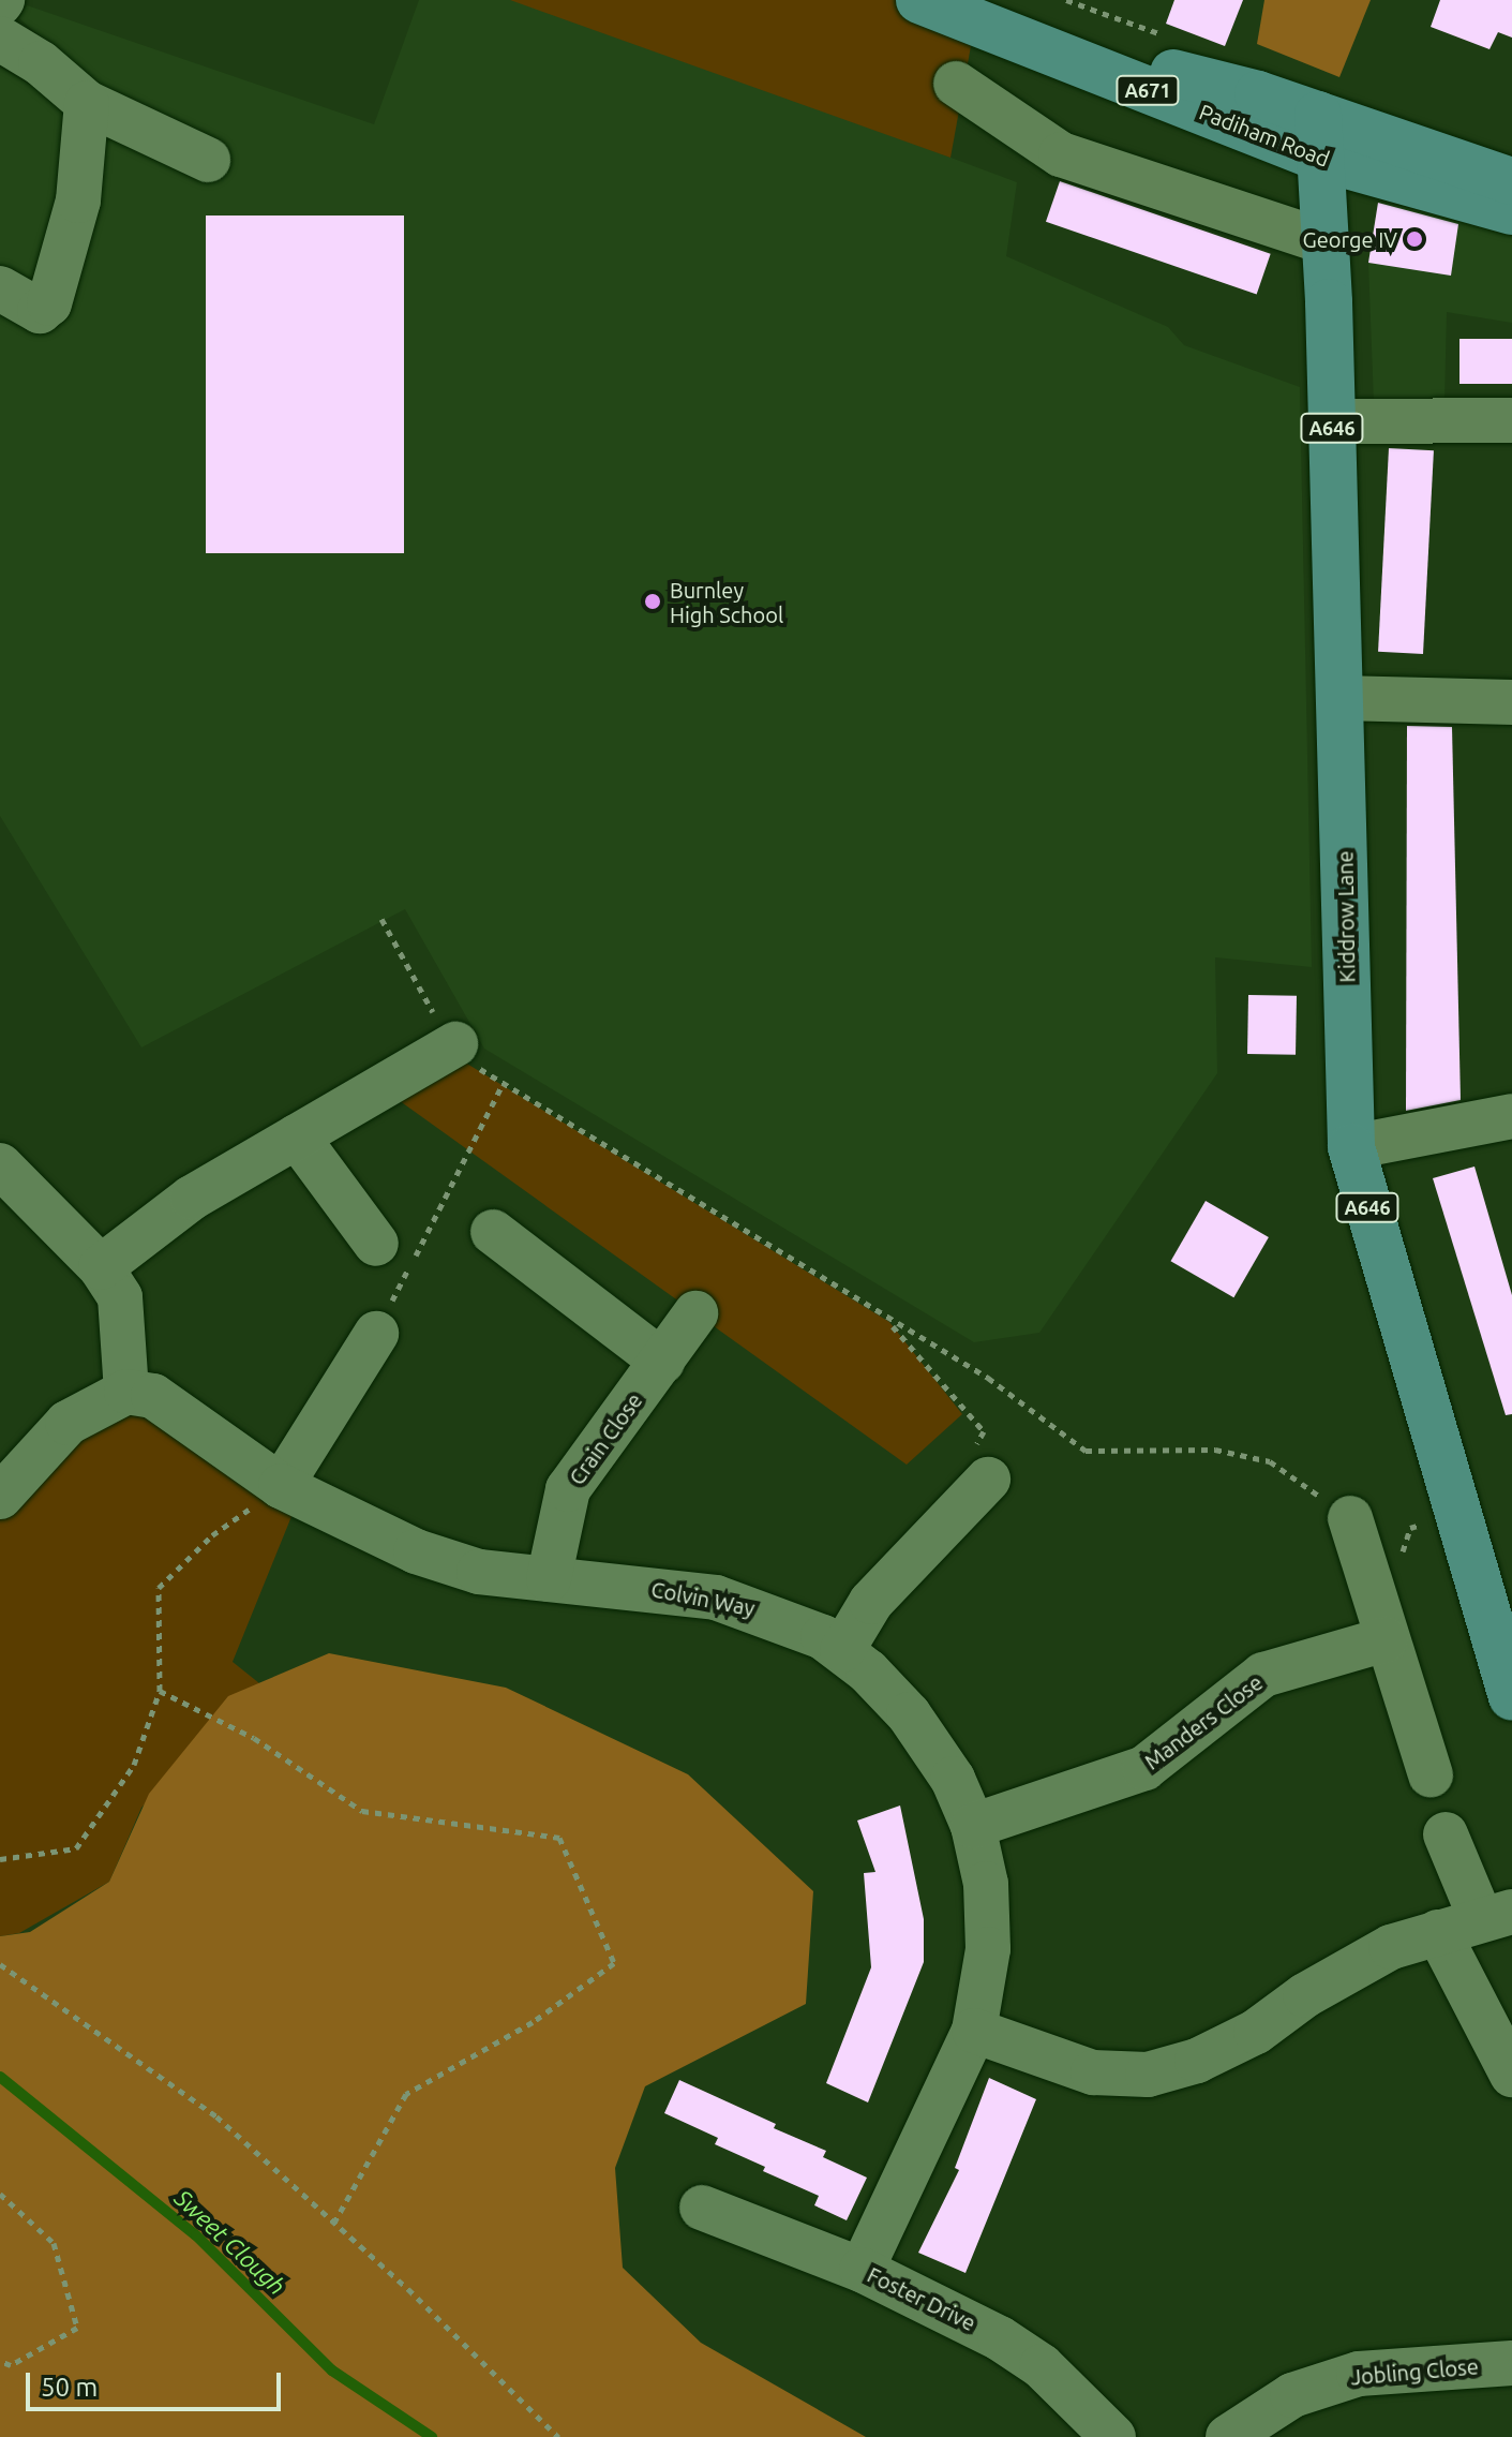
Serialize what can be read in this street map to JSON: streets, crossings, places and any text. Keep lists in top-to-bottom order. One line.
{"streets":{"main road":["A671","Padiham Road","A646","Kiddrow Lane"],"street":["Crain Close","Colvin Way","Manders Close","Foster Drive","Jobling Close"]},"crossings":[["Padiham Road","Kiddrow Lane"],["Crain Close","Colvin Way"],["Colvin Way","Manders Close"],["Colvin Way","Foster Drive"]],"water":["Sweet Clough"],"places":["George IV","Burnley High School"],"scale_bar":"50 m"}
